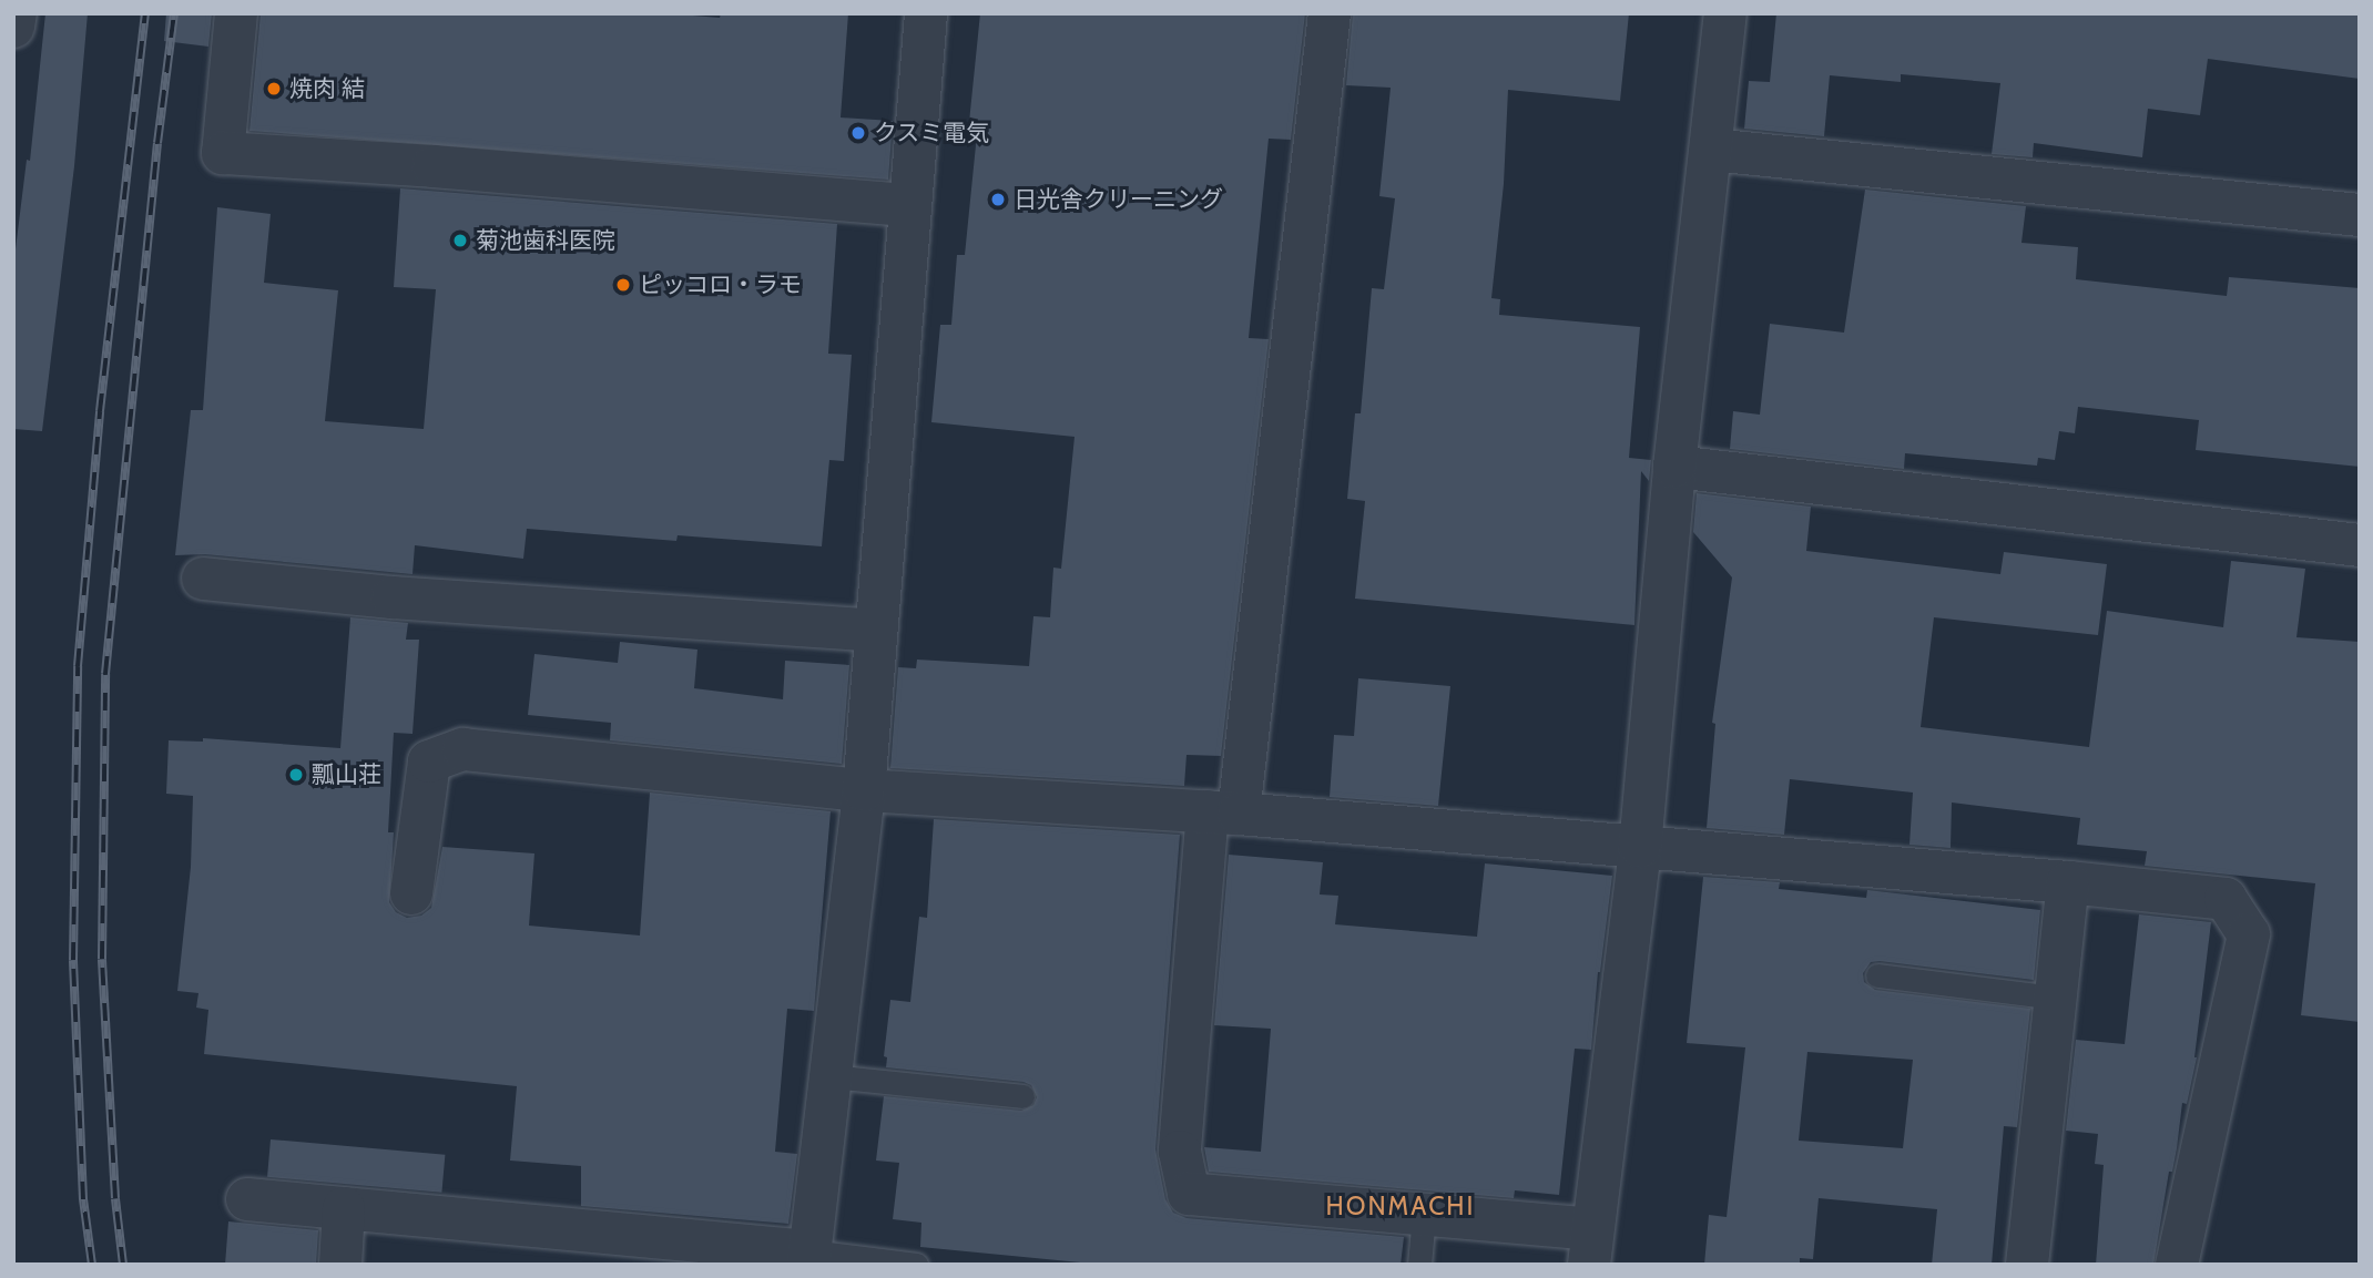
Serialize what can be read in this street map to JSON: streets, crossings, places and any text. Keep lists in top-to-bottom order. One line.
{"districts":["HONMACHI"],"places":["焼肉 結","クスミ電気","日光舎クリーニング","菊池歯科医院","ピッコロ・ラモ","瓢山荘"]}
